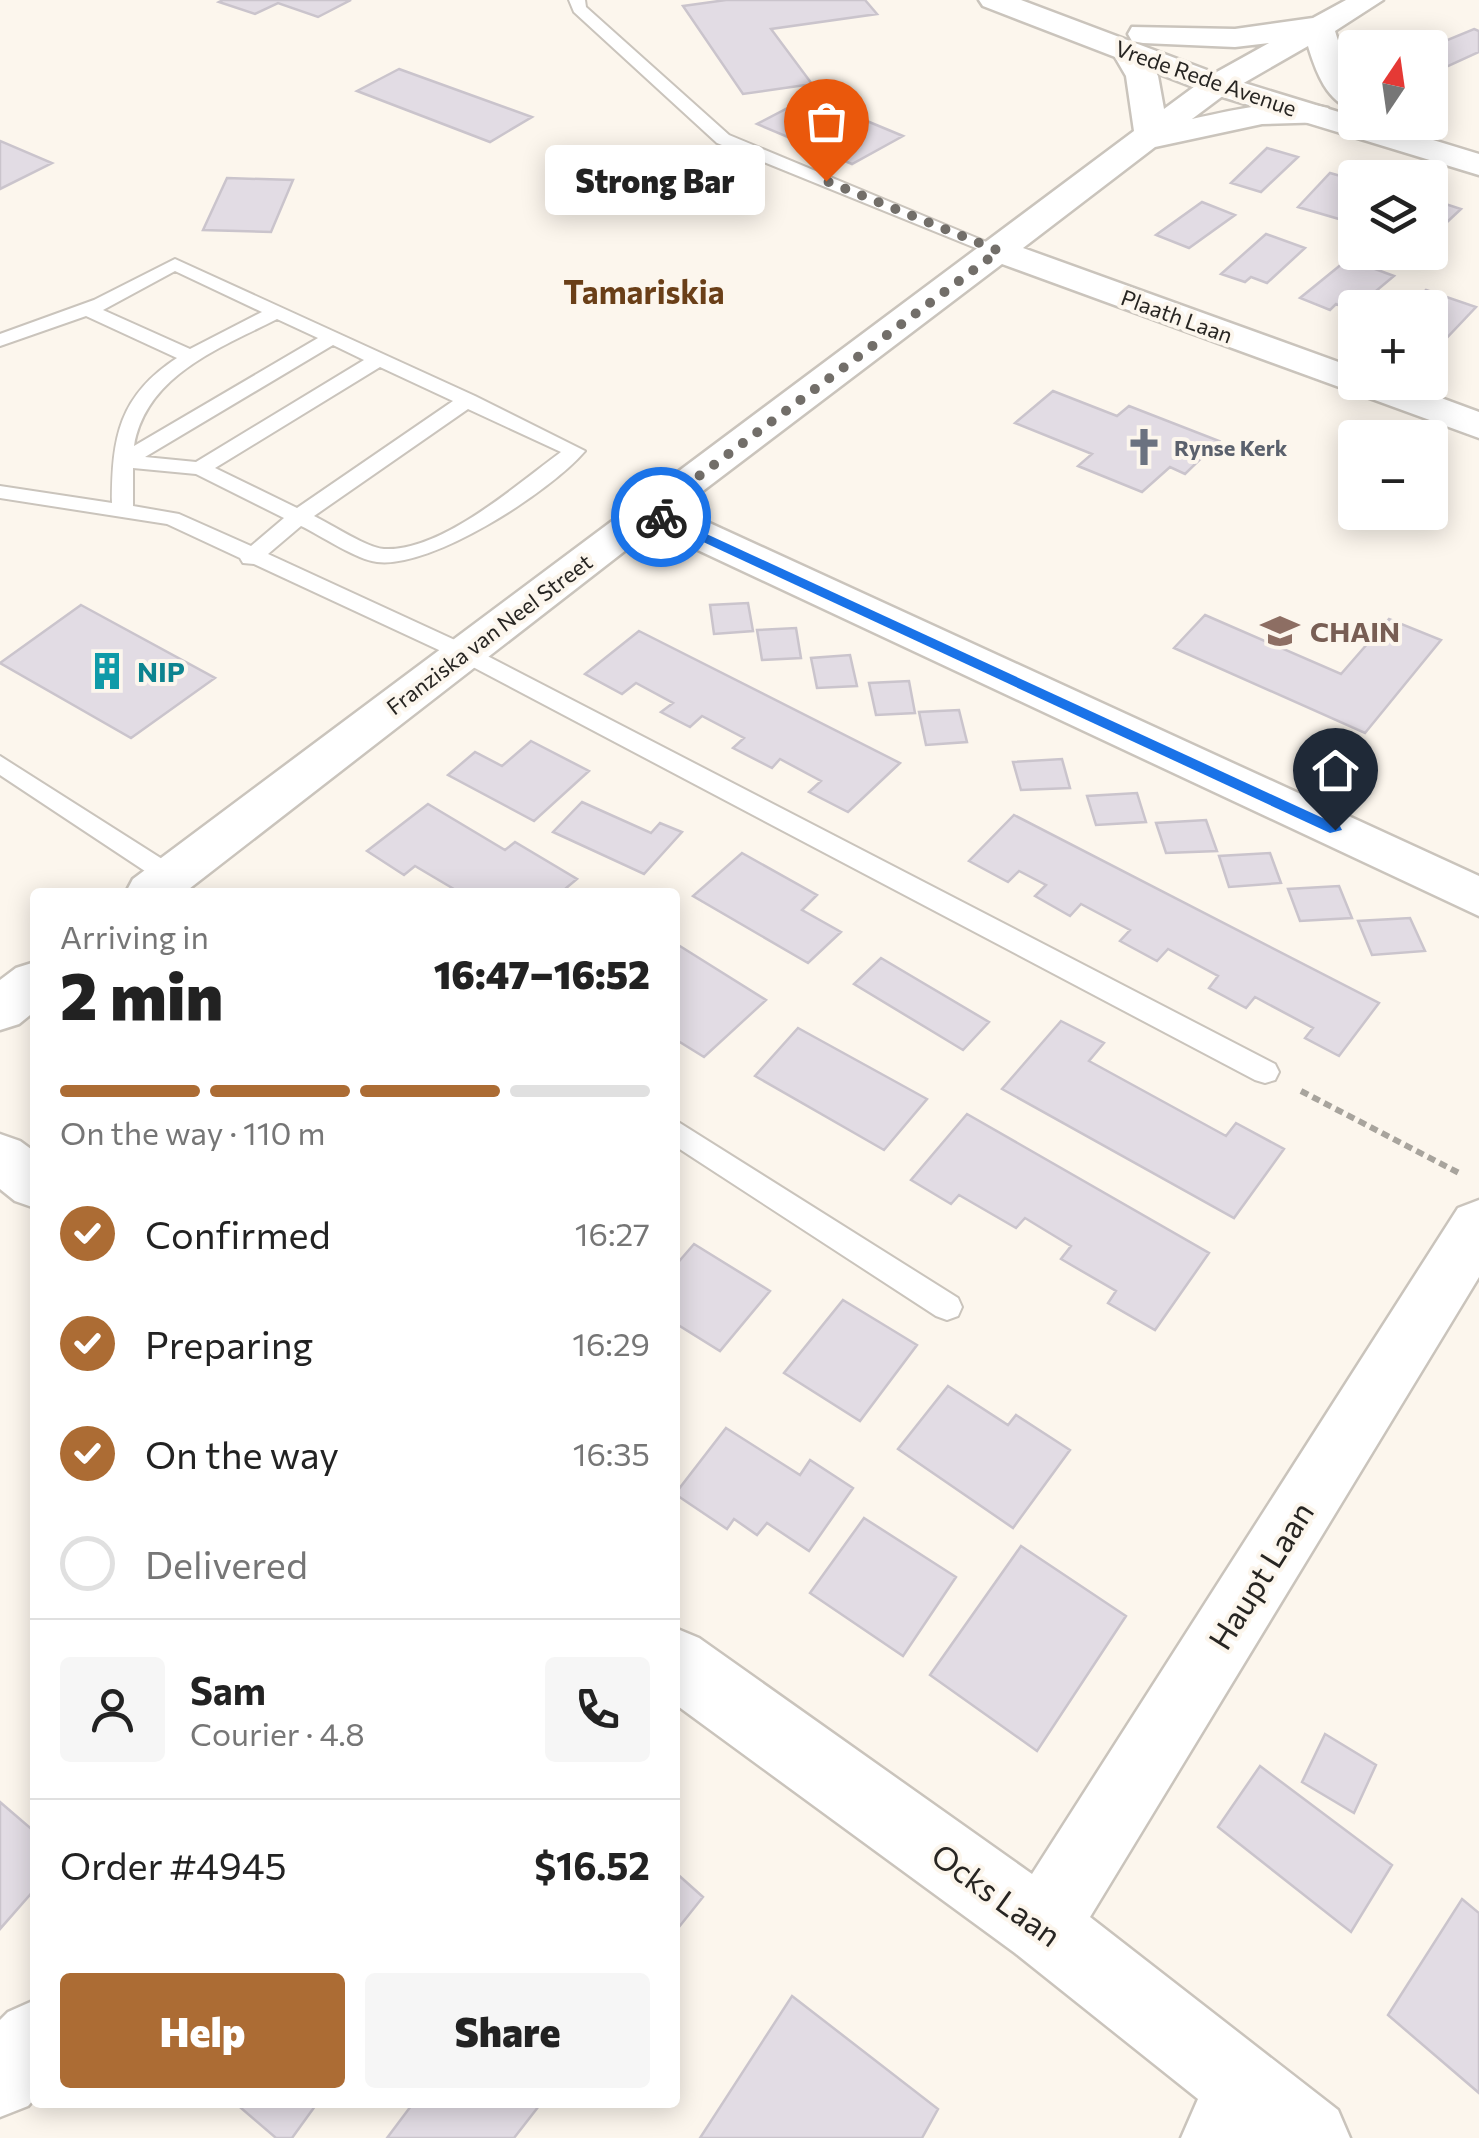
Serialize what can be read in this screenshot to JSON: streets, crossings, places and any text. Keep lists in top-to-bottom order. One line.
{"streets":{"street":["Vrede Rede Avenue","Plaath Laan","Franziska van Neel Street","Haupt Laan","Ocks Laan"]},"crossings":[["Vrede Rede Avenue","Franziska van Neel Street"],["Plaath Laan","Franziska van Neel Street"],["Haupt Laan","Ocks Laan"]],"districts":["Tamariskia"],"places":{"other":["Strong Bar"],"church":["Rynse Kerk"],"school or university":["CHAIN"],"building":["NIP"]},"north":"top","page":{"map_buttons":["+","−"],"bubble":"Strong Bar","heading":["2 min","Arriving in","16:47–16:52"],"panel":["Sam","Courier · 4.8","Order #4945","$16.52"],"bar":"On the way · 110 m","list":[["Confirmed","16:27"],["Preparing","16:29"],["On the way","16:35"],"Delivered"],"buttons":["Help","Share"]}}
